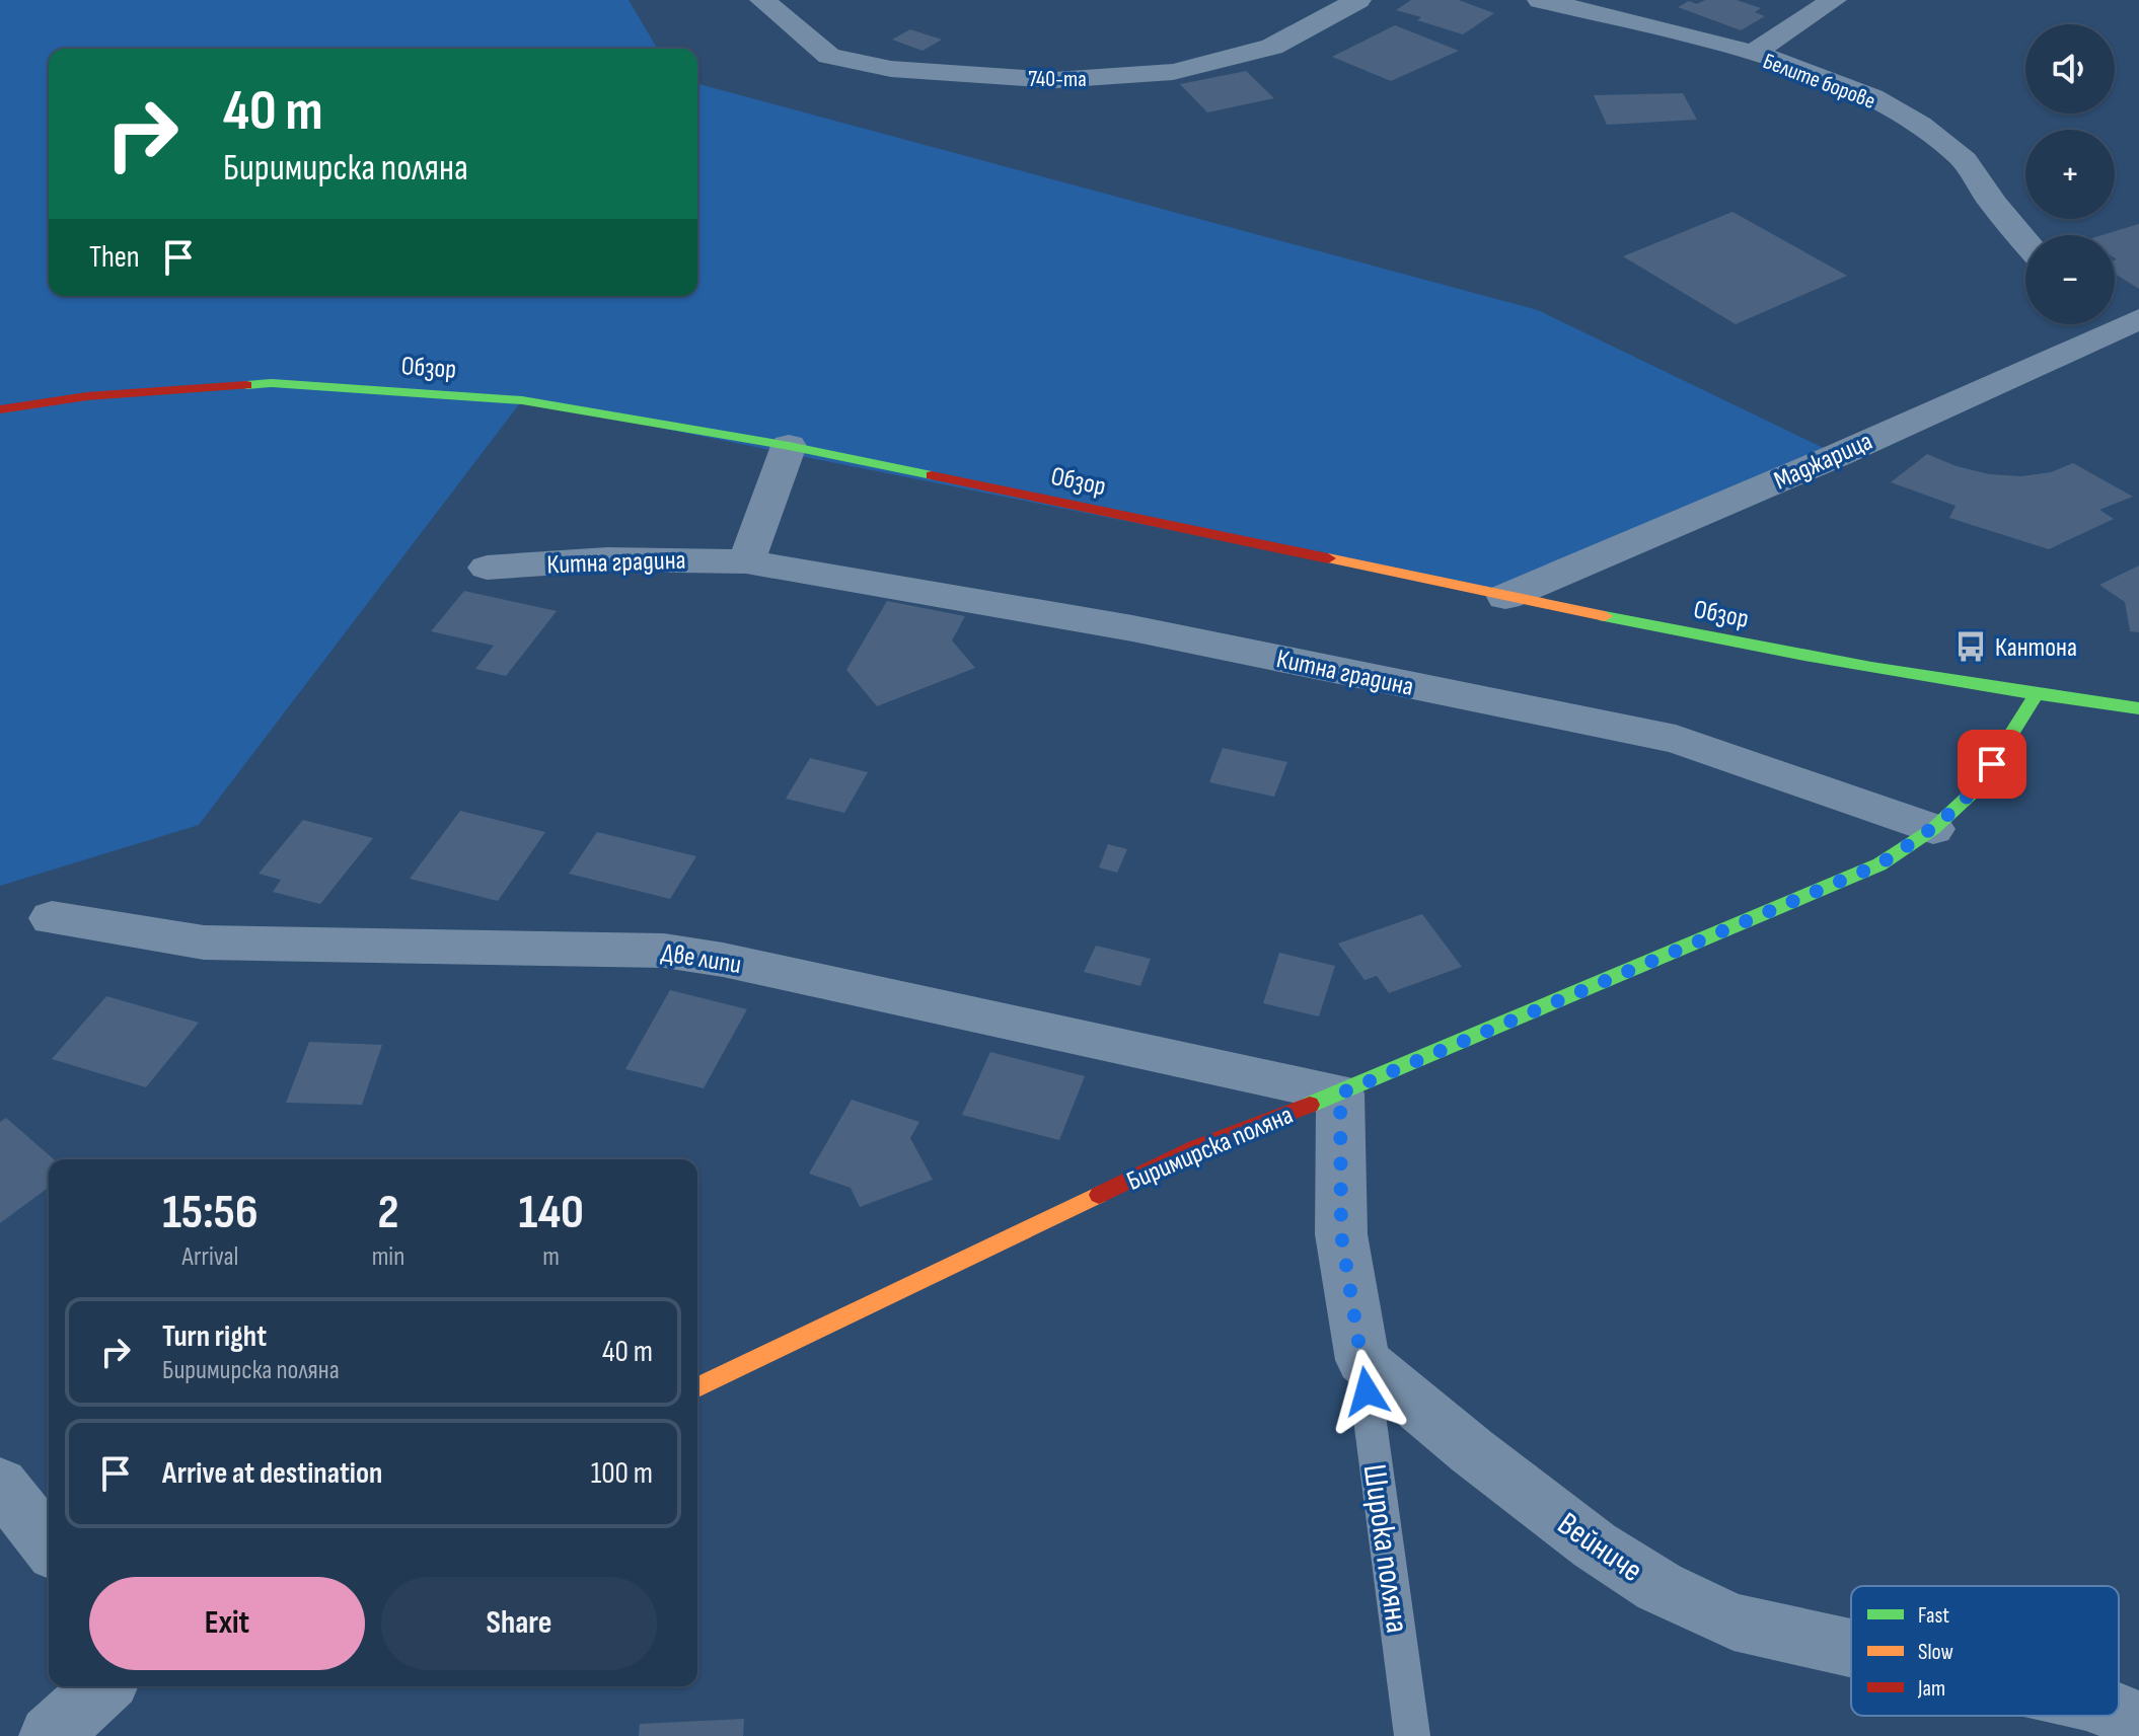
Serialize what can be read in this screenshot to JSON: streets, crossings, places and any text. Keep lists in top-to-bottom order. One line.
{"streets":{"street":["740-та","Белите борове","Обзор","Маджарица","Китна градина","Две липи","Биримирска поляна","Вейниче"],"lane":["Широка поляна"]},"crossings":[["Обзор","Маджарица"],["Обзор","Биримирска поляна"],["Китна градина","Биримирска поляна"],["Две липи","Биримирска поляна"],["Вейниче","Широка поляна"]],"places":{"bus stop":["Кантона"]},"legend":["Fast","Slow","Jam"],"page":{"map_buttons":["+","−"],"turn":["40 m","Биримирска поляна"],"then":"Then","eta":["15:56","Arrival","2","min","140","m"],"list":[{"name":"Turn right","note":"Биримирска поляна","value":"40 m"},{"name":"Arrive at destination","value":"100 m"}],"buttons":["Exit","Share"]}}
